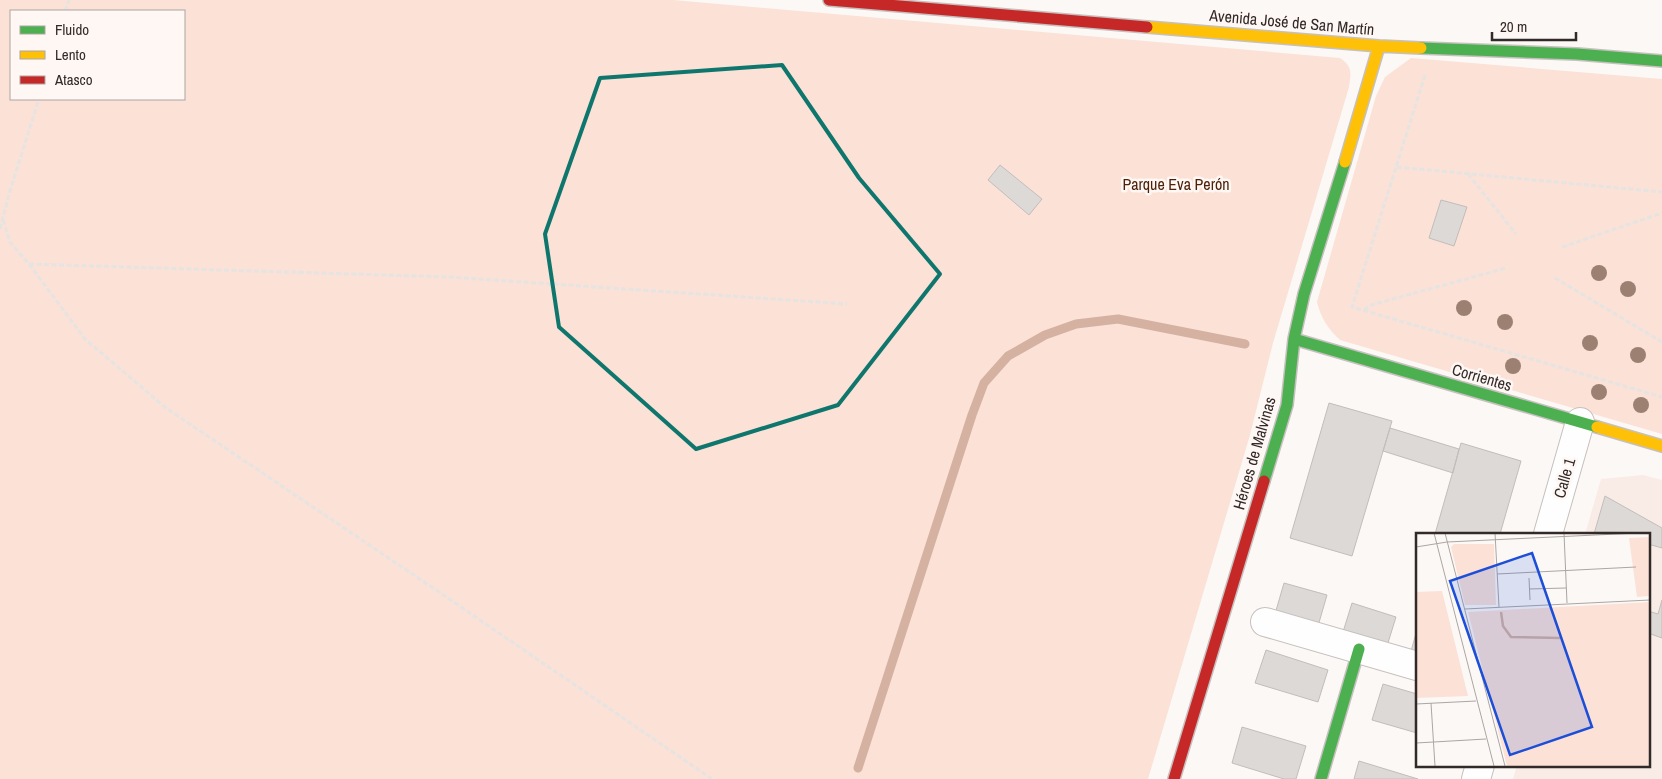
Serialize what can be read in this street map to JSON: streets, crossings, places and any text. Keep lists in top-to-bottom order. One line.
{"streets":{"street":["Avenida José de San Martín","Corrientes","Héroes de Malvinas","Calle 1"]},"crossings":[["Avenida José de San Martín","Héroes de Malvinas"],["Corrientes","Héroes de Malvinas"],["Corrientes","Calle 1"]],"parks":["Parque Eva Perón"],"legend":["Fluido","Lento","Atasco"],"scale_bar":"20 m"}
